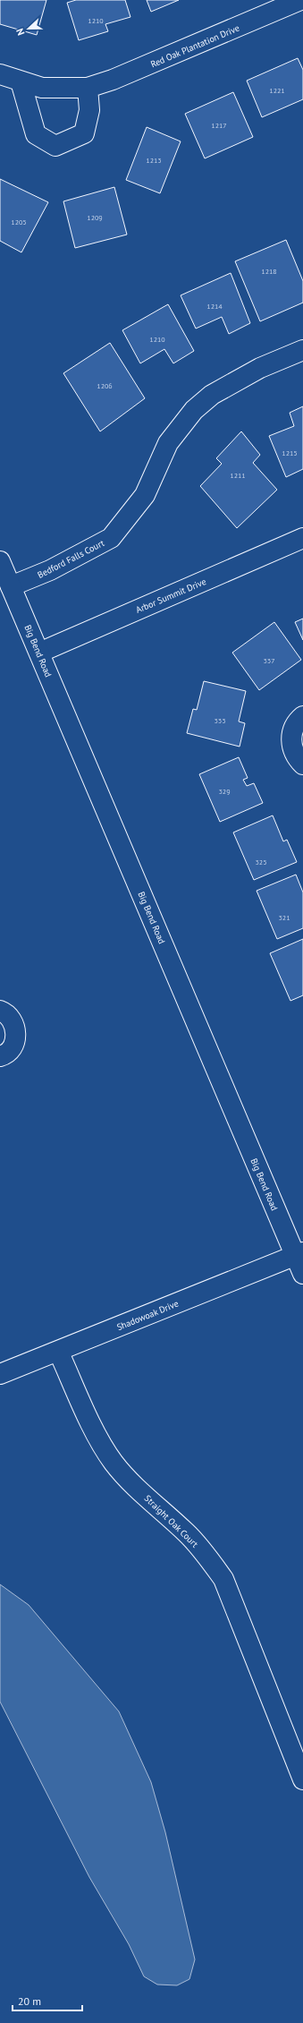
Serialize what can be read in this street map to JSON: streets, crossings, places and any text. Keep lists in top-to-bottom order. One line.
{"streets":{"street":["Red Oak Plantation Drive","Bedford Falls Court","Arbor Summit Drive","Big Bend Road","Shadowoak Drive","Straight Oak Court"]},"crossings":[["Bedford Falls Court","Big Bend Road"],["Arbor Summit Drive","Big Bend Road"],["Big Bend Road","Shadowoak Drive"],["Shadowoak Drive","Straight Oak Court"]],"house_numbers":["1210","1221","1217","1213","1209","1205","1218","1214","1210","1206","1215","1211","337","333","329","325","321"],"scale_bar":"20 m","north":"left"}
